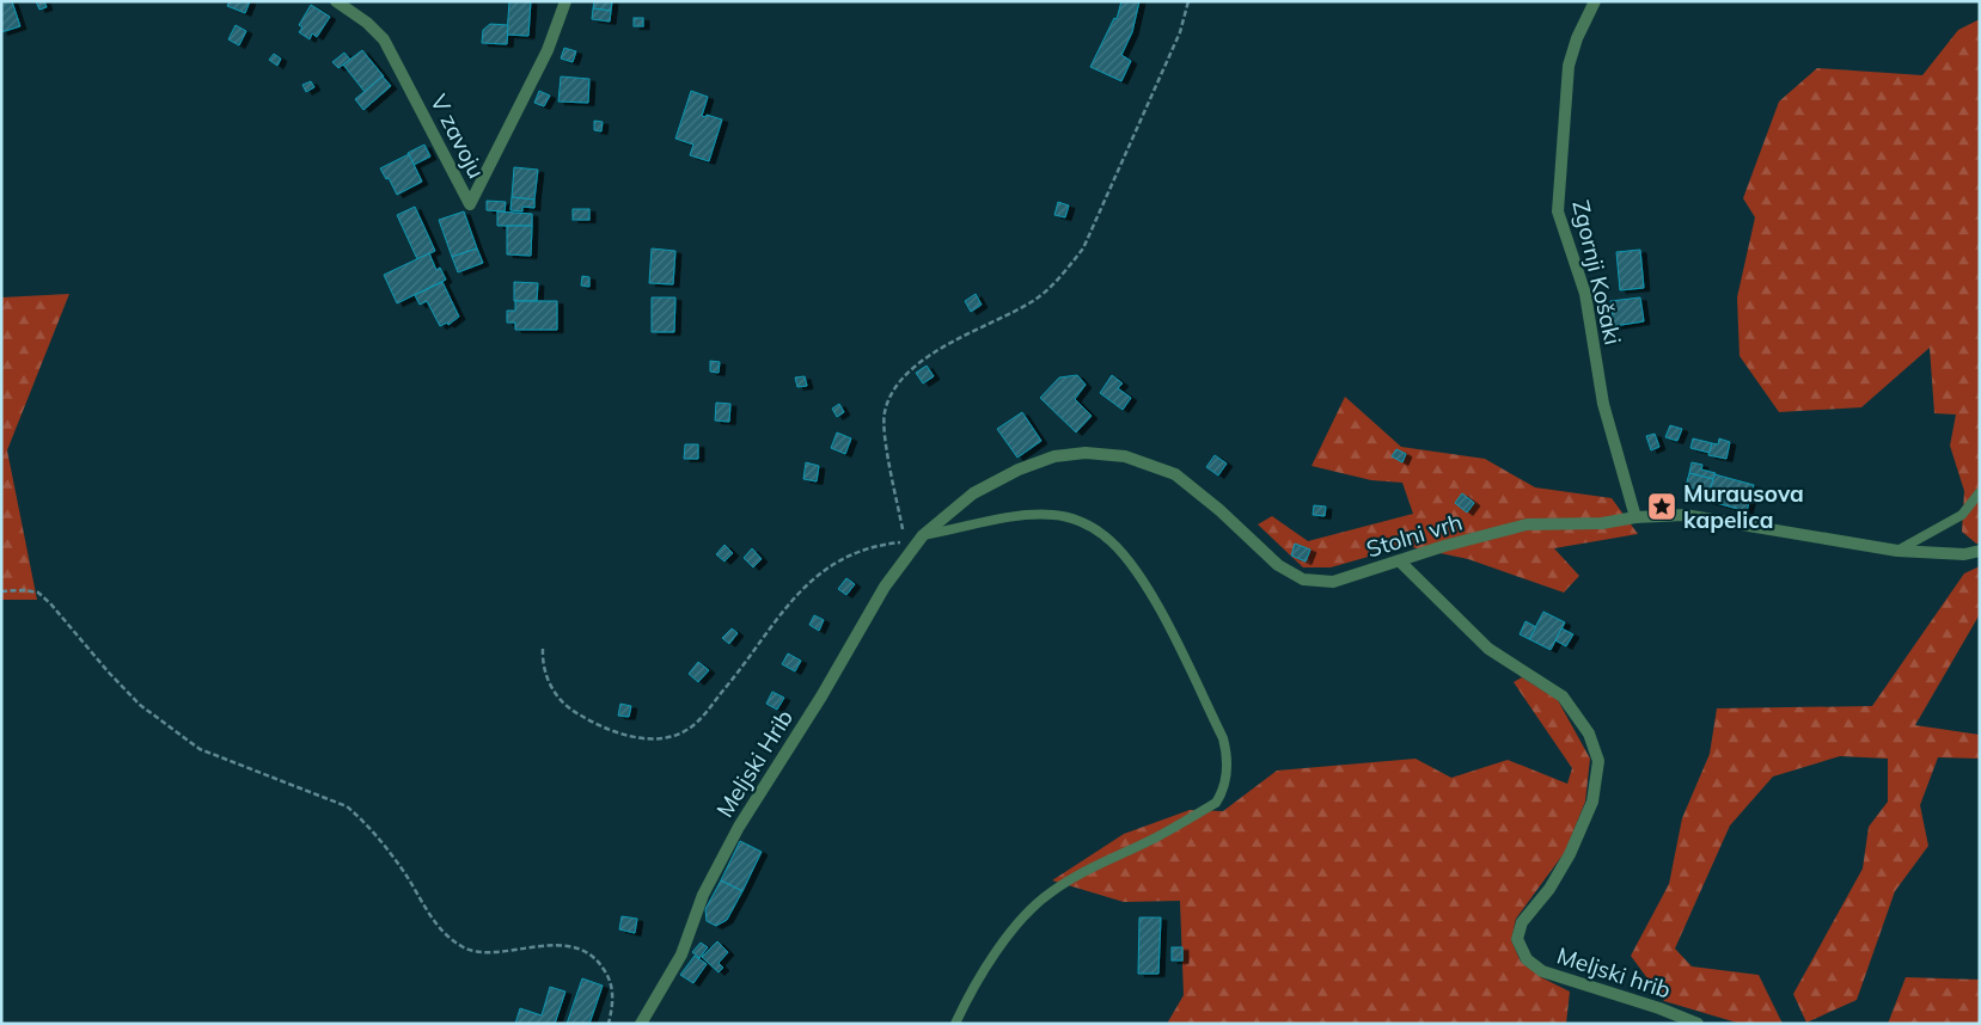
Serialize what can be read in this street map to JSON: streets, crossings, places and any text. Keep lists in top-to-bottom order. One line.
{"streets":{"street":["V zavoju","Zgornji Košaki","Stolni vrh","Meljski Hrib","Meljski hrib"]},"crossings":[["Zgornji Košaki","Stolni vrh"],["Stolni vrh","Meljski Hrib"],["Stolni vrh","Meljski hrib"]],"places":{"place":["Murausova kapelica"]}}
